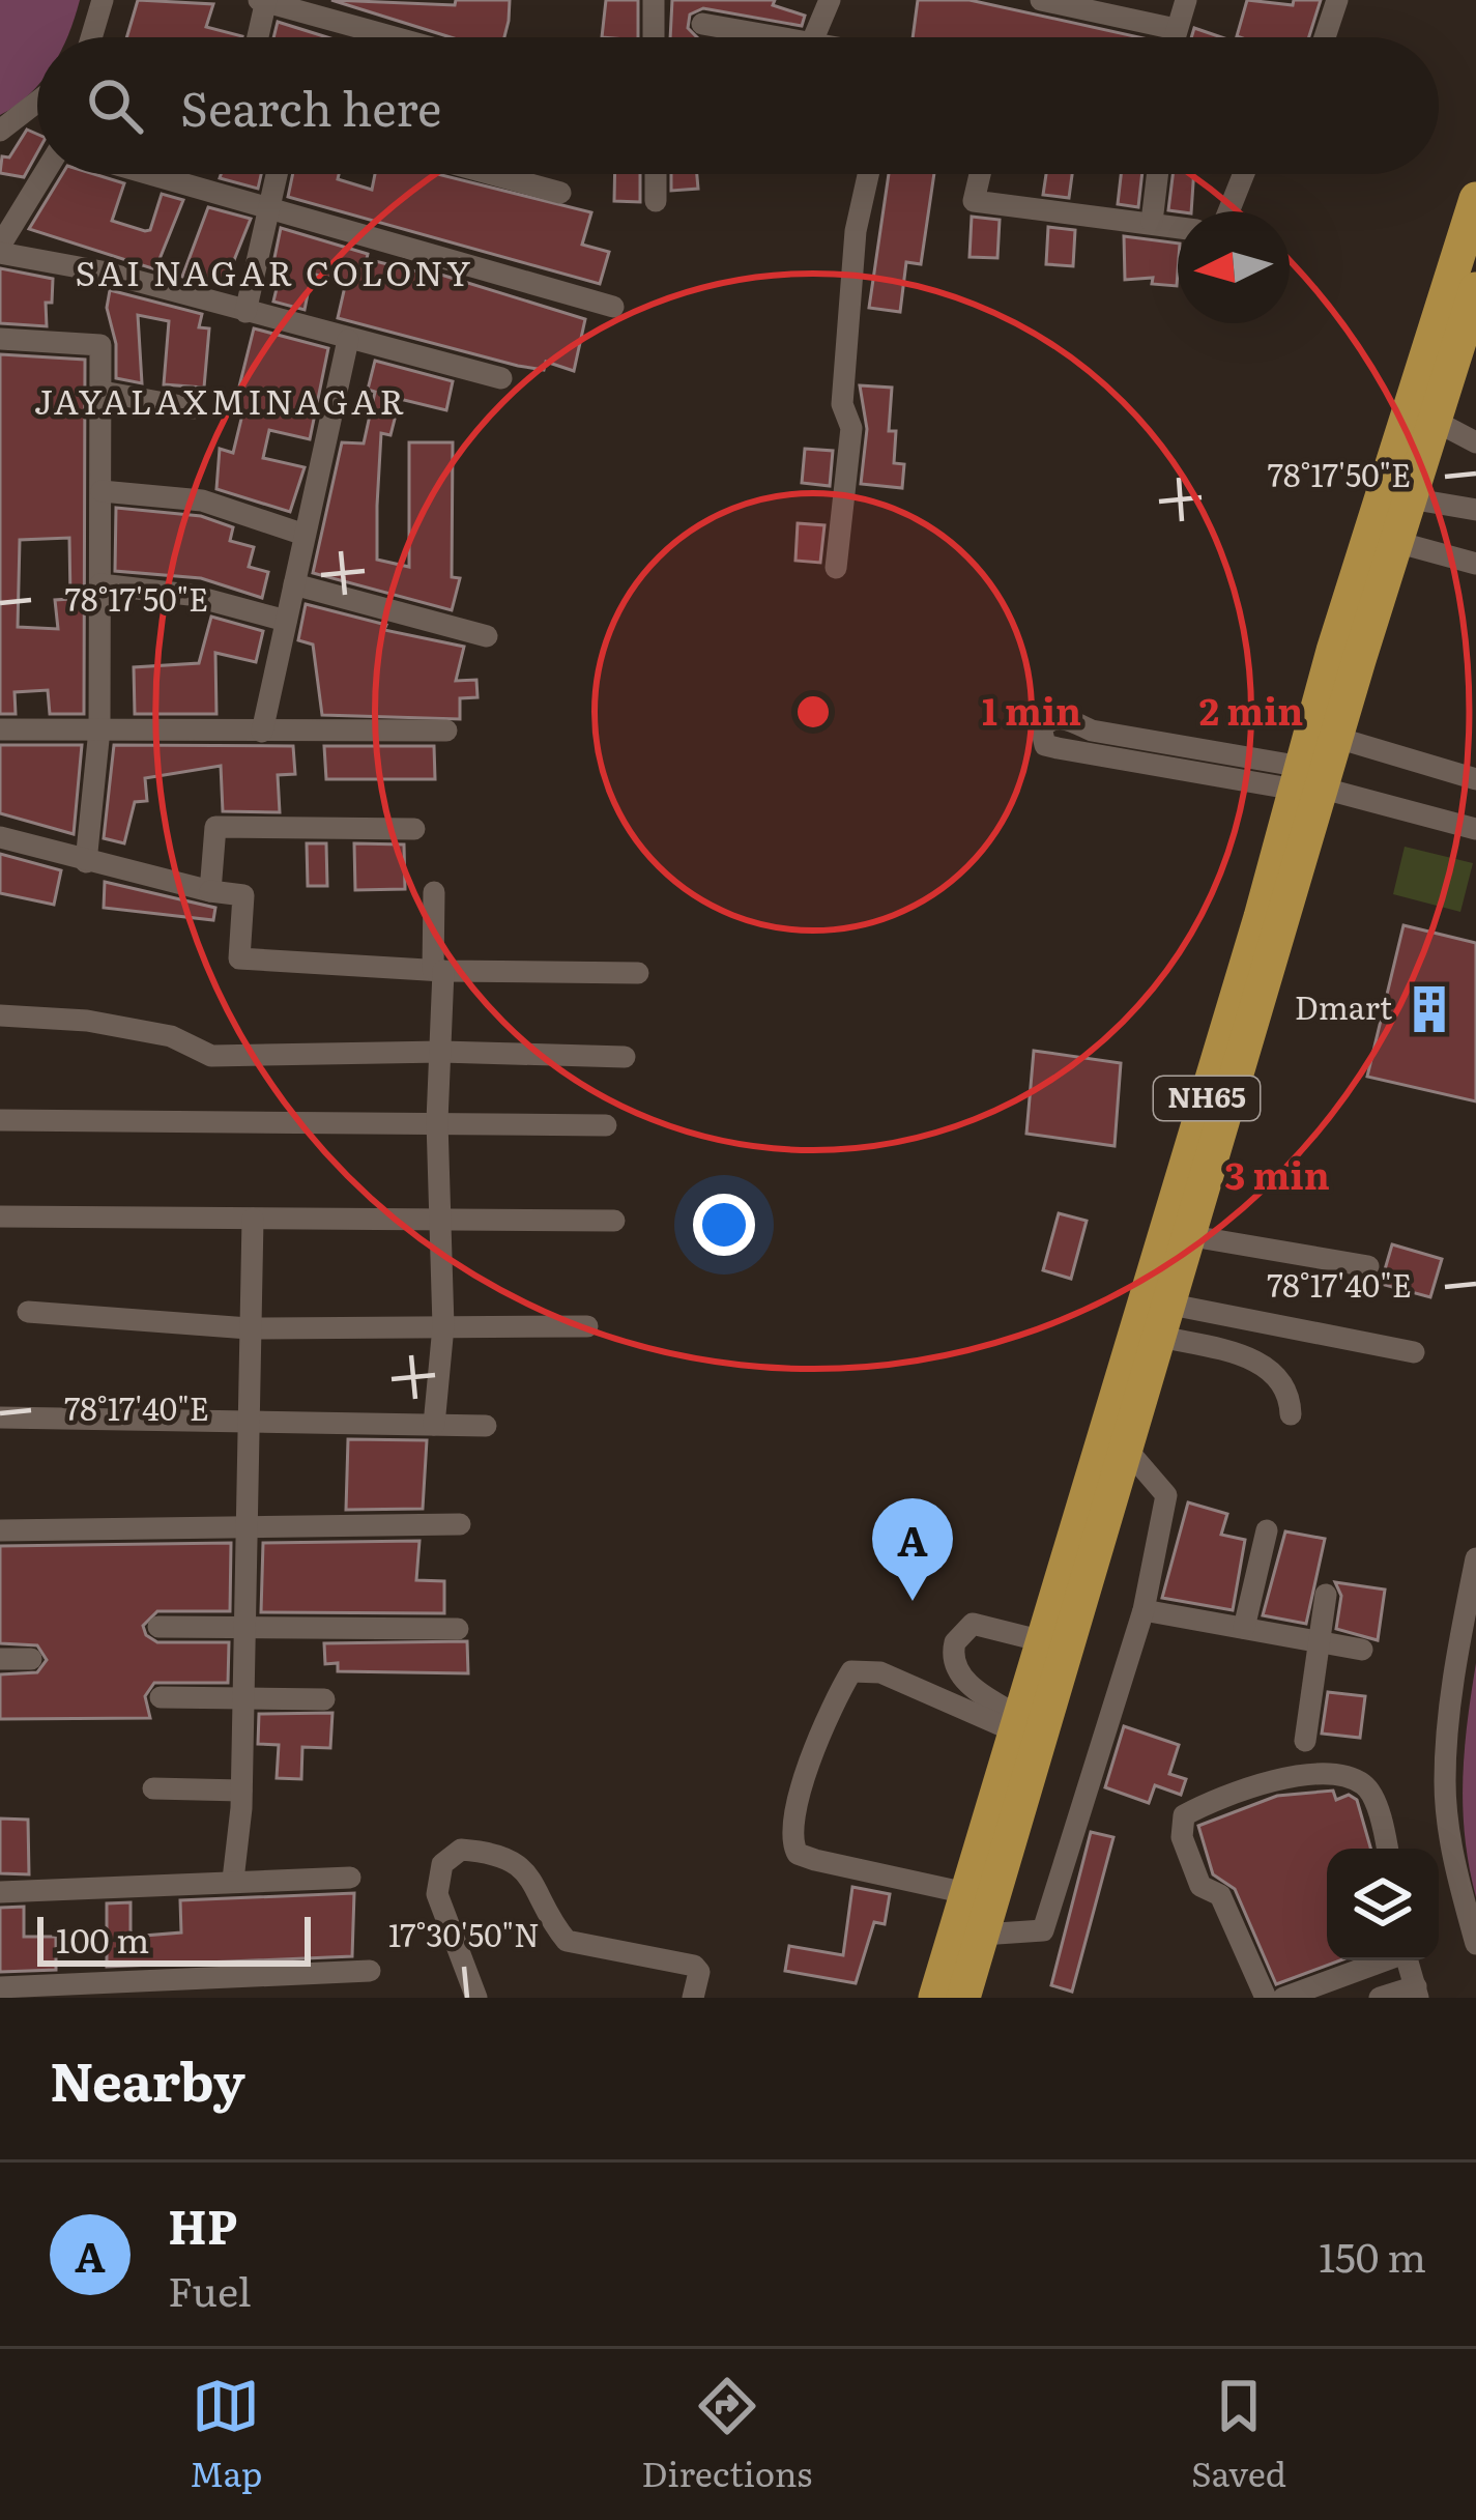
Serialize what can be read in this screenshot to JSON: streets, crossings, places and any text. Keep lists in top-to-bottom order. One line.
{"streets":{"highway":["NH65"]},"districts":["SAI NAGAR COLONY","JAYALAXMINAGAR"],"places":{"building":["Dmart"]},"scale_bar":"100 m","north":"left","page":{"search":"Search here","pins":"A","scale":"100 m","heading":"Nearby","list":[{"mark":"A","name":"HP","note":"Fuel","value":"150 m"}],"nav":["Map","Directions","Saved"]},"coordinates":["78°17'50\"E","78°17'40\"E","17°30'50\"N"],"rings":["1 min","2 min","3 min"]}
